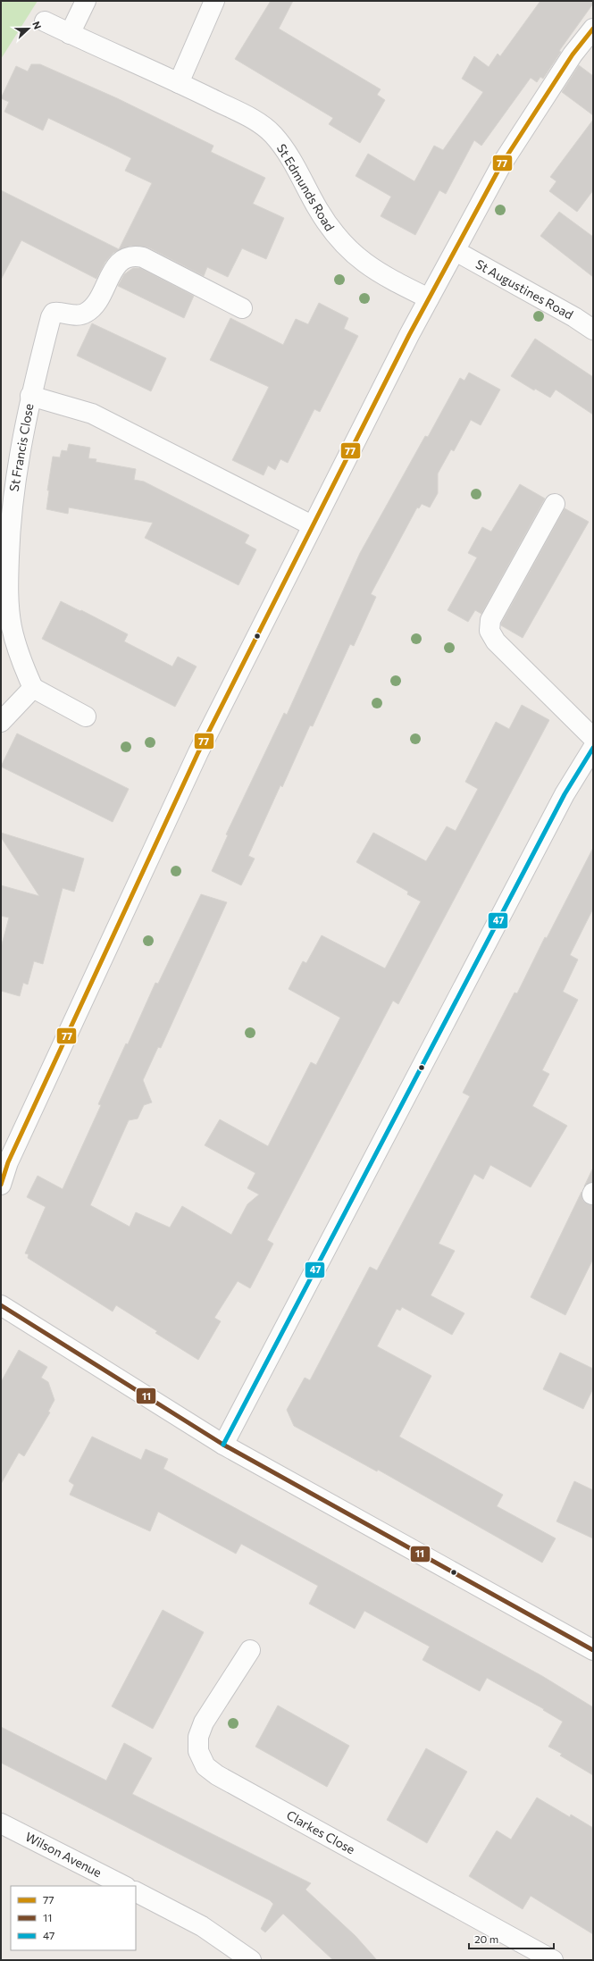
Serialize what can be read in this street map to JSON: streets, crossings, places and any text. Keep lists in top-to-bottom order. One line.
{"streets":{"street":["St Edmunds Road","St Augustines Road","St Francis Close","Clarkes Close","Wilson Avenue"]},"lines":["transit line 77","transit line 47","transit line 11"],"legend":["77","11","47"],"scale_bar":"20 m","north":"right"}
